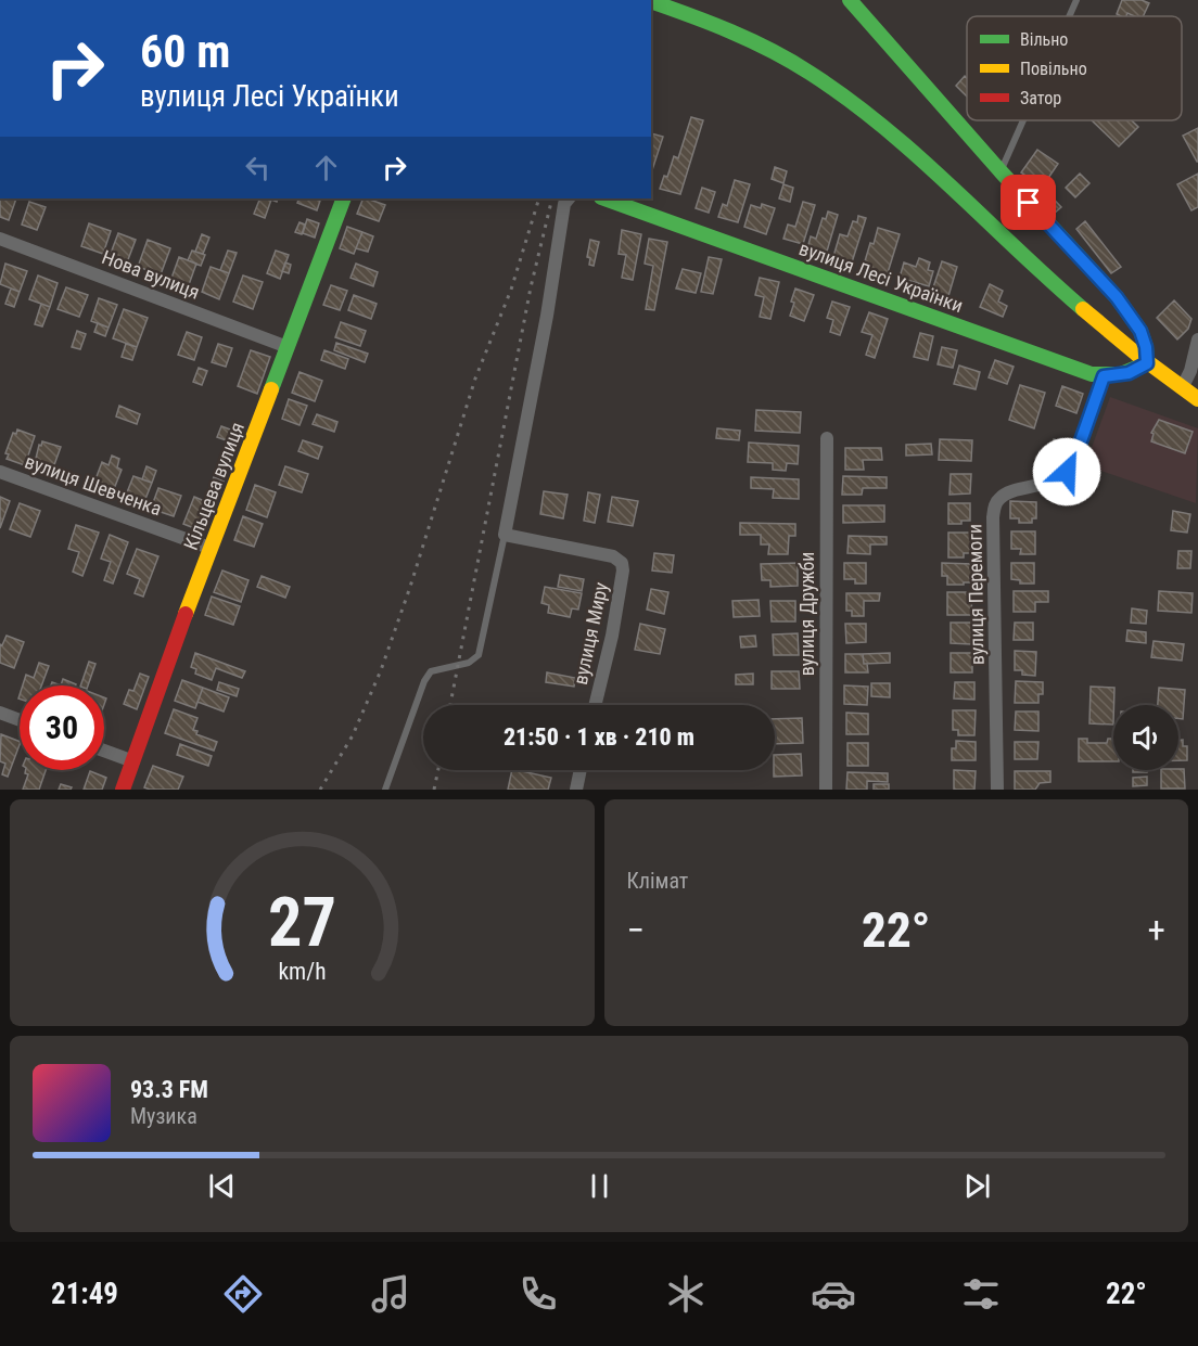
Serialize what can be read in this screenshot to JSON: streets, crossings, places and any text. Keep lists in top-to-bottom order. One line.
{"streets":{"street":["Нова вулиця","вулиця Лесі Українки","вулиця Шевченка","Кільцева вулиця","вулиця Перемоги","вулиця Дружби","вулиця Миру"]},"crossings":[["Нова вулиця","Кільцева вулиця"],["вулиця Лесі Українки","вулиця Перемоги"],["вулиця Шевченка","Кільцева вулиця"]],"legend":["Вільно","Повільно","Затор"],"page":{"turn":["60 m","вулиця Лесі Українки"],"limit":"30","trip":"21:50 · 1 хв · 210 m","tile":"Клімат","heat":["−","22°","+"],"song":["93.3 FM","Музика"],"tabs":["21:49","22°"],"gauge":["27","km/h"]}}
